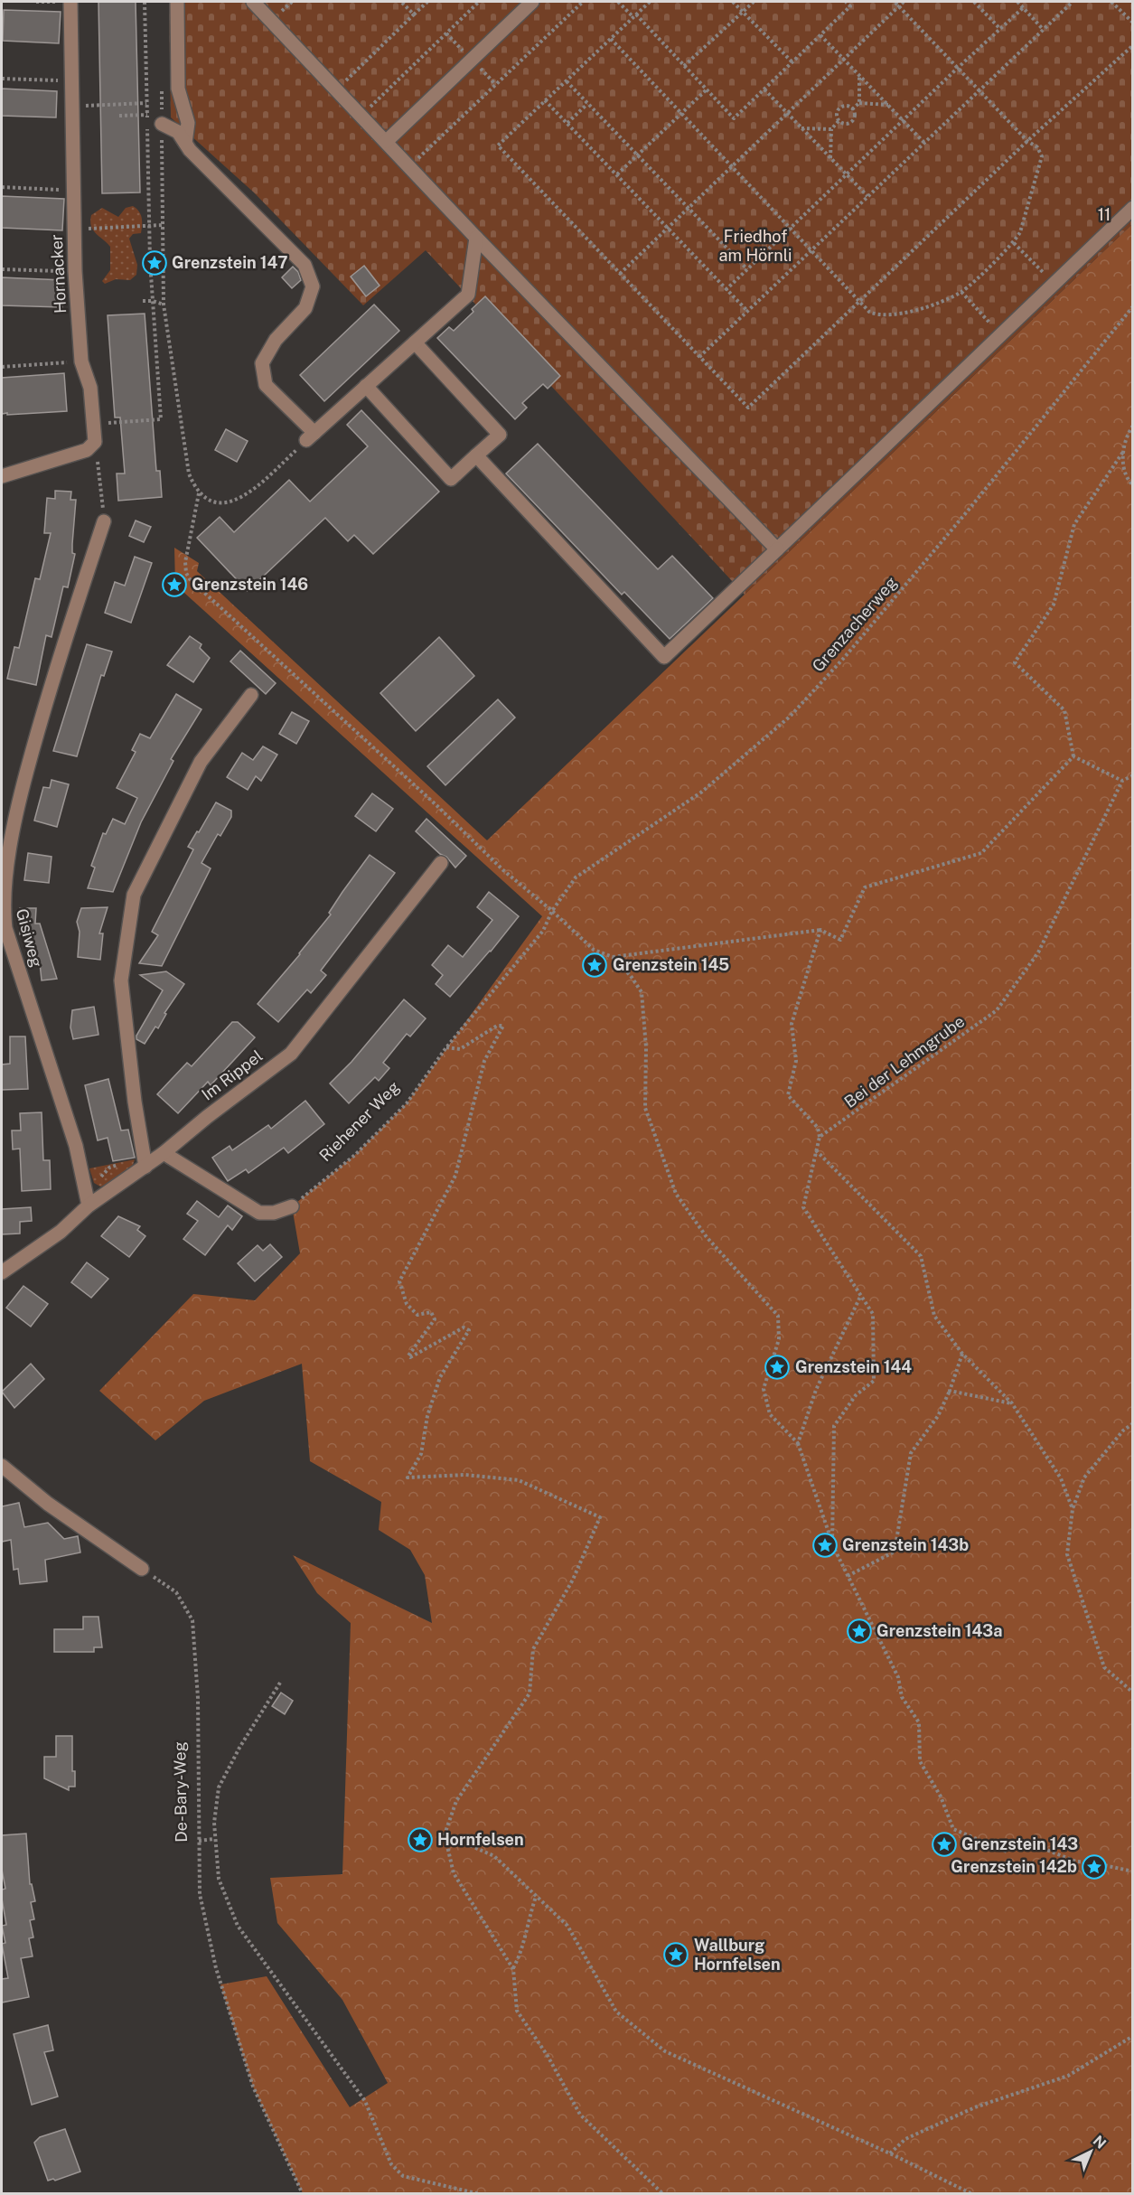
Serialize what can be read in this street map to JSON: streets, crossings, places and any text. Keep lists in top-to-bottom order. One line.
{"streets":{"street":["Hornacker","Gisiweg","Im Rippel"],"path":["Grenzacherweg","Bei der Lehmgrube","Riehener Weg","De-Bary-Weg"]},"crossings":[["Grenzacherweg","Riehener Weg"],["Gisiweg","Im Rippel"]],"parks":["11","Friedhof am Hörnli"],"places":{"place":["Grenzstein 147","Grenzstein 146","Grenzstein 145","Grenzstein 144","Grenzstein 143b","Grenzstein 143a","Hornfelsen","Grenzstein 143","Grenzstein 142b","Wallburg Hornfelsen"]},"north":"top right"}
